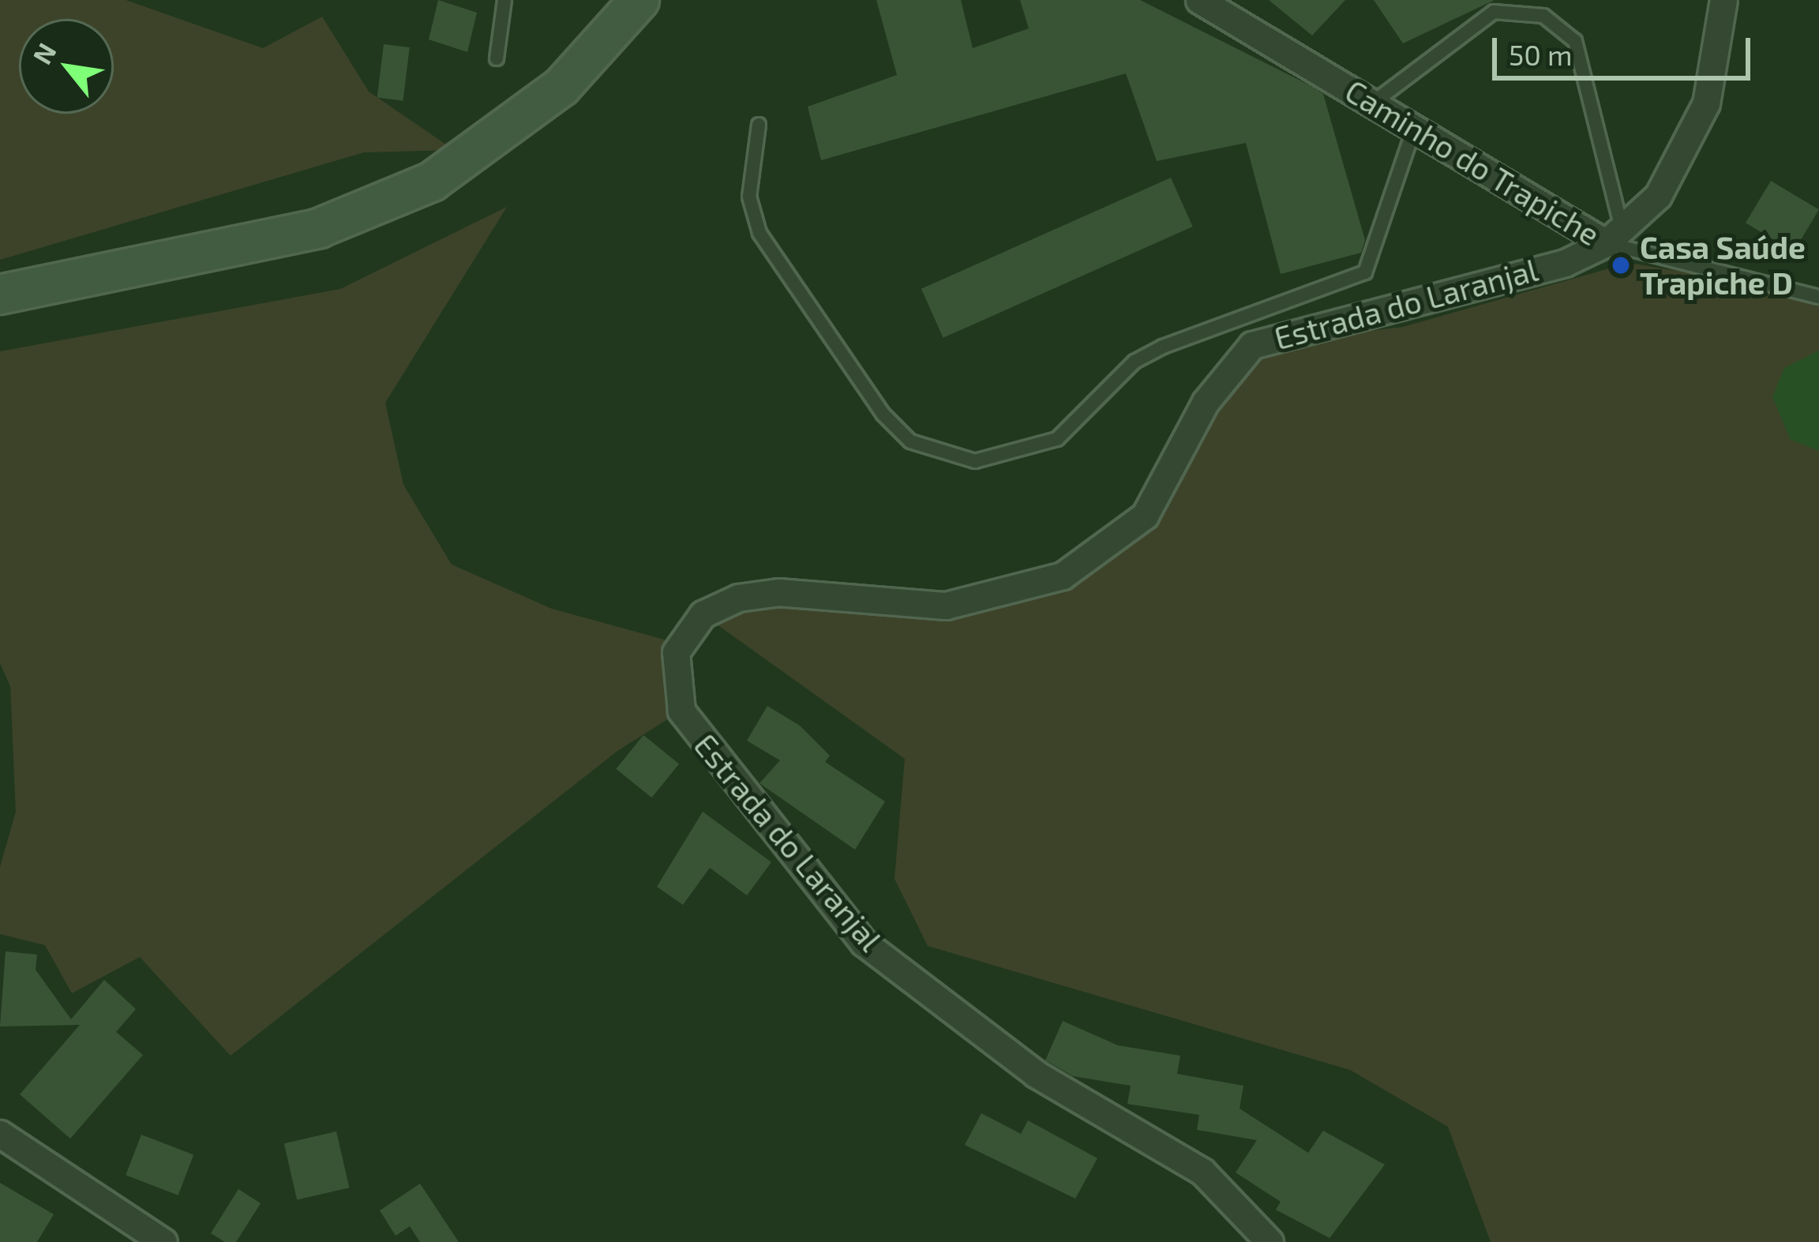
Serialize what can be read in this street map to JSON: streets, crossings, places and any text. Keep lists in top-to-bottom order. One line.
{"streets":{"street":["Caminho do Trapiche","Estrada do Laranjal"]},"crossings":[["Caminho do Trapiche","Estrada do Laranjal"]],"places":["Casa Saúde Trapiche D"],"scale_bar":"50 m","north":"top left"}
